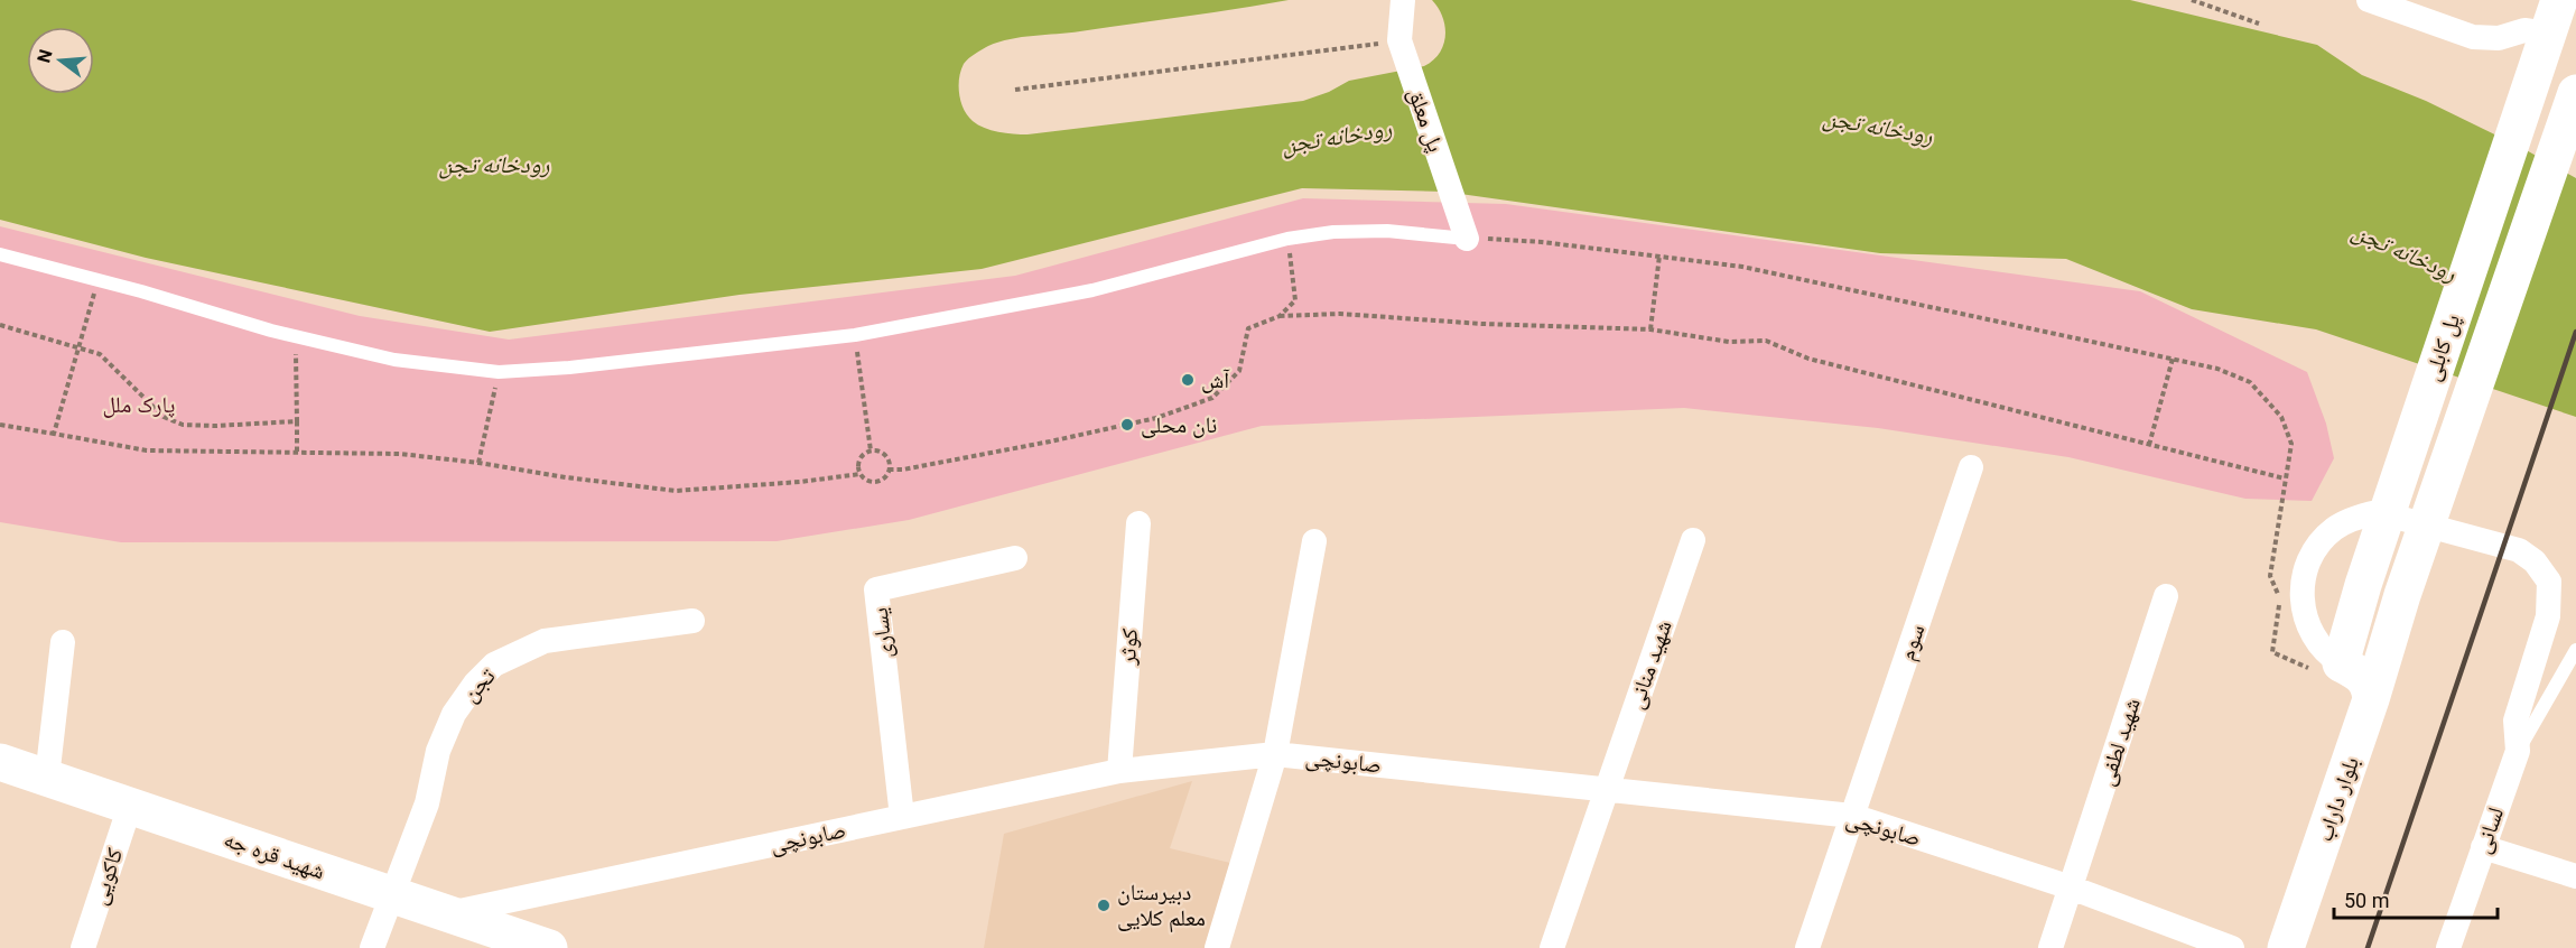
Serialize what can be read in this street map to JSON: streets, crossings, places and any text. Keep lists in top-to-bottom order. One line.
{"streets":{"main road":["پل کابلی","بلوار داراب","شهید قره جه"],"street":["پل معلق","یساری","سوم","کوثر","شهید منانی","تجن","شهید لطفی","صابونچی","لسانی","کاکویی"]},"crossings":[["پل کابلی","بلوار داراب"],["یساری","صابونچی"],["سوم","صابونچی"],["کوثر","صابونچی"],["شهید منانی","صابونچی"],["تجن","شهید قره جه"],["شهید لطفی","صابونچی"],["صابونچی","شهید قره جه"],["شهید قره جه","کاکویی"]],"water":["رودخانه تجن"],"parks":["پارک ملل"],"places":["آش","نان محلی","دبیرستان معلم کلایی"],"scale_bar":"50 m","north":"left"}
